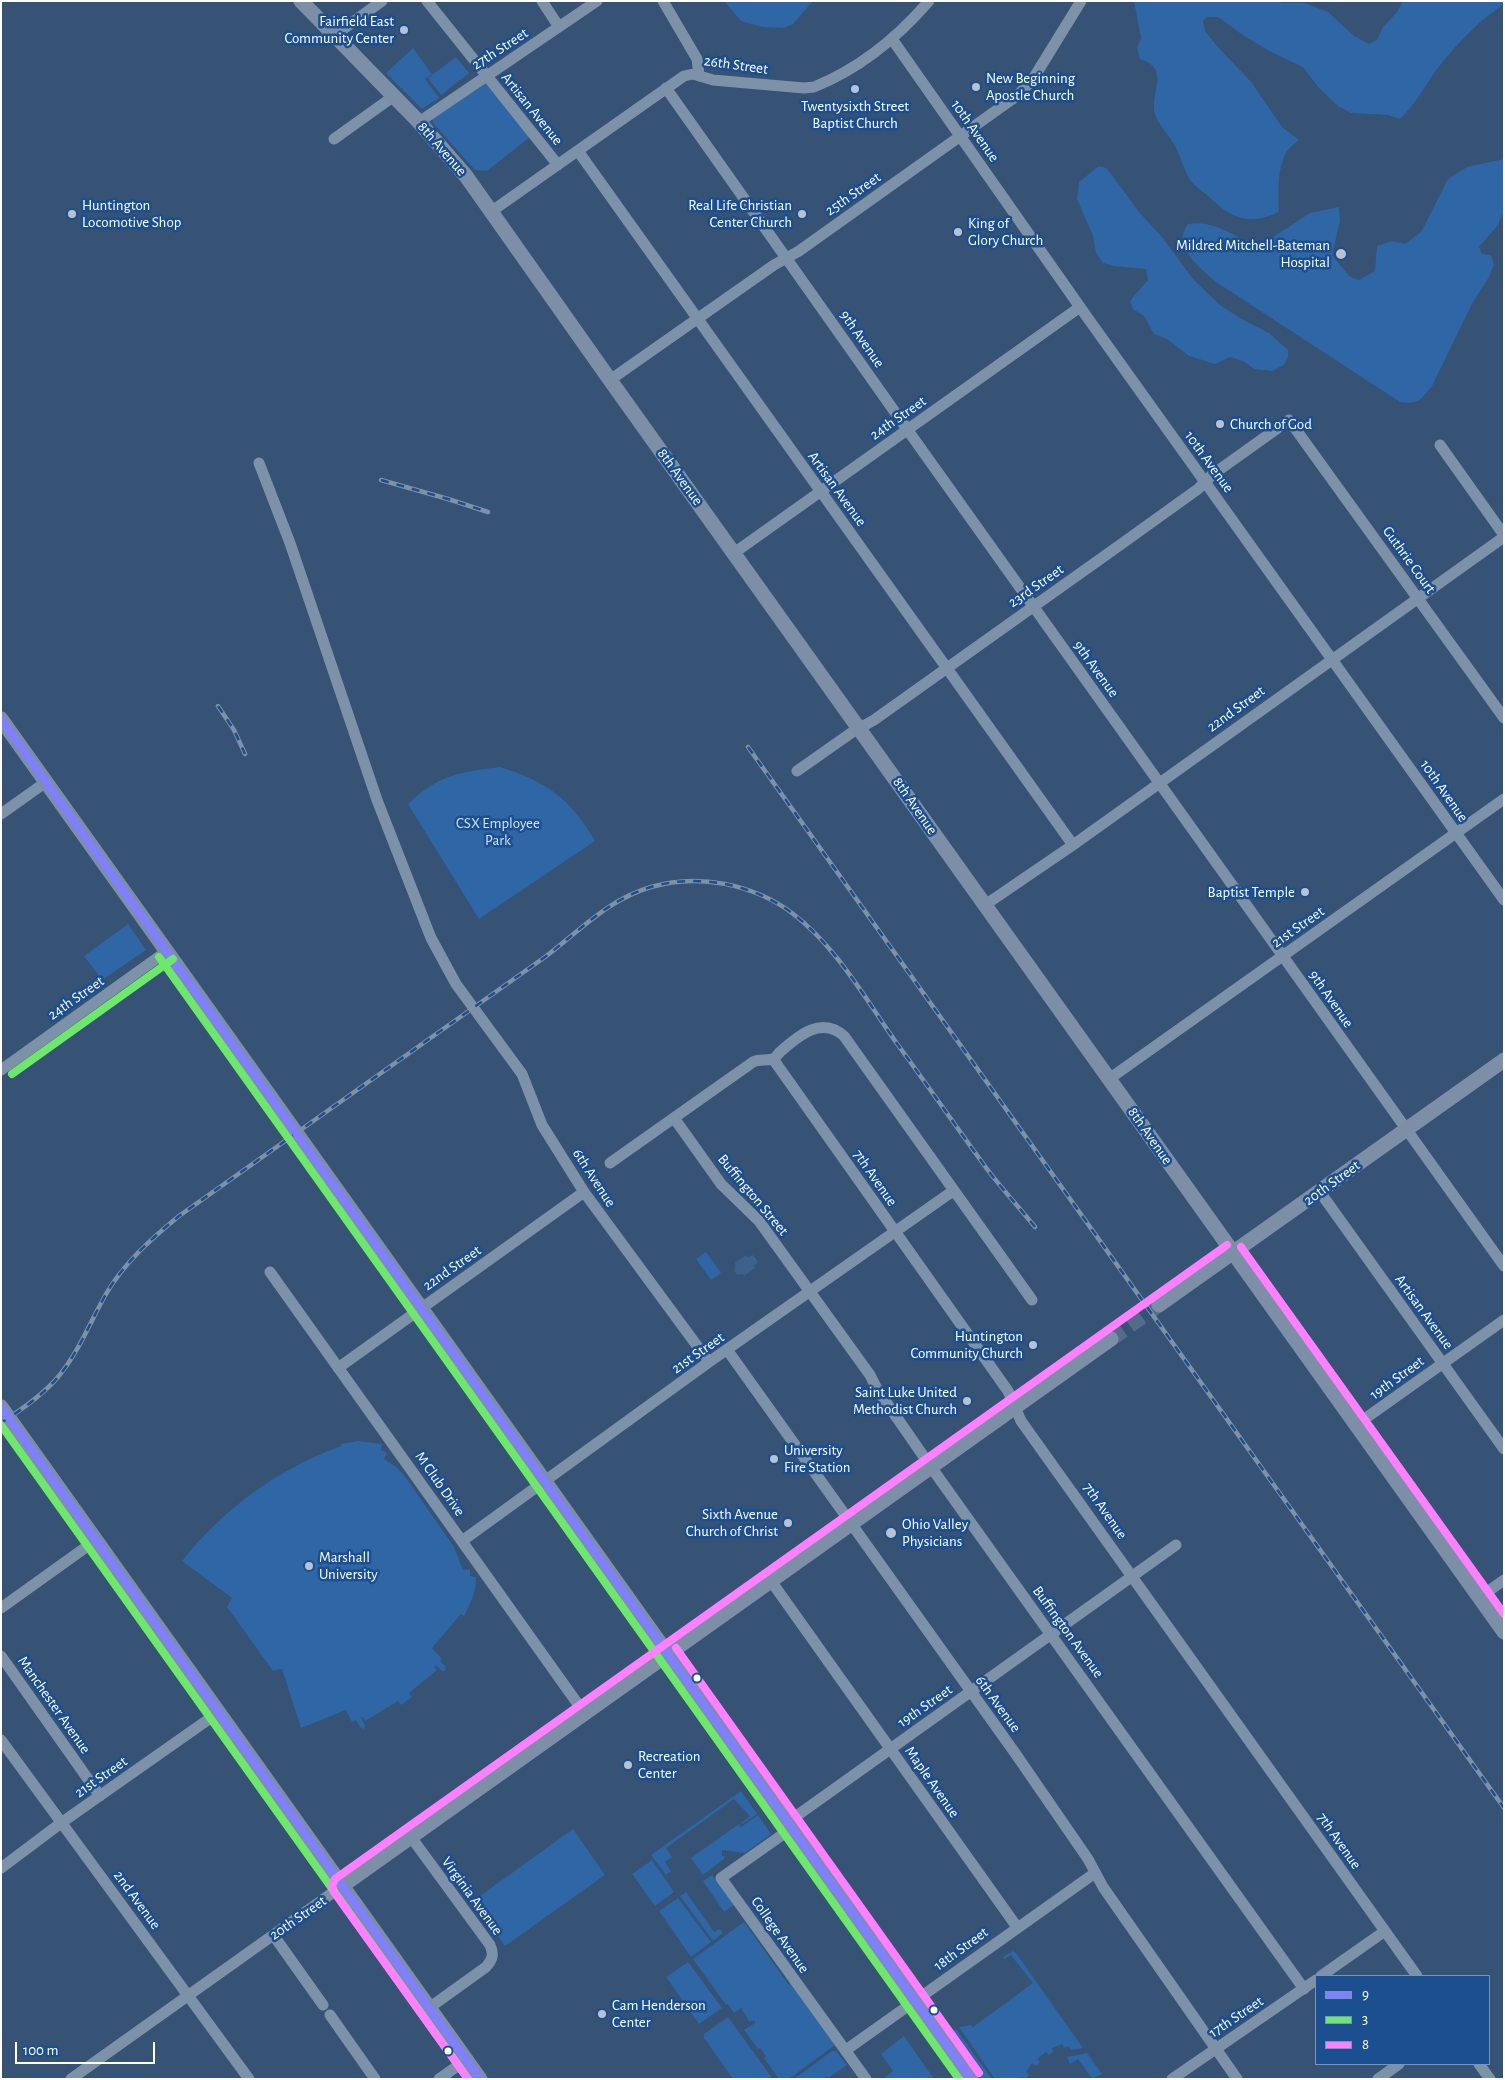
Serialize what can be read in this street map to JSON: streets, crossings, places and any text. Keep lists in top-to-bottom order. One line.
{"streets":{"main road":["8th Avenue","20th Street"],"street":["27th Street","26th Street","Artisan Avenue","10th Avenue","25th Street","9th Avenue","24th Street","Guthrie Court","23rd Street","22nd Street","21st Street","6th Avenue","7th Avenue","Buffington Street","19th Street","M Club Drive","Buffington Avenue","Manchester Avenue","Maple Avenue","Virginia Avenue","2nd Avenue","College Avenue","18th Street","17th Street"]},"crossings":[["27th Street","Artisan Avenue"],["27th Street","8th Avenue"],["26th Street","Artisan Avenue"],["26th Street","10th Avenue"],["26th Street","8th Avenue"],["26th Street","9th Avenue"],["Artisan Avenue","25th Street"],["Artisan Avenue","24th Street"],["Artisan Avenue","23rd Street"],["Artisan Avenue","22nd Street"],["Artisan Avenue","20th Street"],["Artisan Avenue","19th Street"],["10th Avenue","25th Street"],["10th Avenue","24th Street"],["10th Avenue","23rd Street"],["10th Avenue","22nd Street"],["10th Avenue","21st Street"],["8th Avenue","25th Street"],["8th Avenue","24th Street"],["8th Avenue","23rd Street"],["8th Avenue","22nd Street"],["8th Avenue","21st Street"],["8th Avenue","20th Street"],["8th Avenue","19th Street"],["25th Street","9th Avenue"],["9th Avenue","24th Street"],["9th Avenue","23rd Street"],["9th Avenue","22nd Street"],["9th Avenue","21st Street"],["9th Avenue","20th Street"],["Guthrie Court","23rd Street"],["Guthrie Court","22nd Street"],["22nd Street","6th Avenue"],["22nd Street","M Club Drive"],["21st Street","6th Avenue"],["21st Street","7th Avenue"],["21st Street","Buffington Street"],["21st Street","M Club Drive"],["21st Street","Buffington Avenue"],["21st Street","Manchester Avenue"],["21st Street","2nd Avenue"],["6th Avenue","20th Street"],["6th Avenue","19th Street"],["6th Avenue","18th Street"],["6th Avenue","17th Street"],["7th Avenue","20th Street"],["7th Avenue","19th Street"],["20th Street","M Club Drive"],["20th Street","Buffington Avenue"],["20th Street","Maple Avenue"],["20th Street","Virginia Avenue"],["20th Street","2nd Avenue"],["Buffington Street","Buffington Avenue"],["19th Street","Buffington Avenue"],["19th Street","Maple Avenue"],["19th Street","College Avenue"],["Buffington Avenue","17th Street"],["Maple Avenue","18th Street"],["College Avenue","18th Street"]],"parks":["CSX Employee Park"],"places":["Fairfield East Community Center","New Beginning Apostle Church","Twentysixth Street Baptist Church","Huntington Locomotive Shop","Real Life Christian Center Church","King of Glory Church","Mildred Mitchell-Bateman Hospital","Church of God","Baptist Temple","Huntington Community Church","Saint Luke United Methodist Church","University Fire Station","Sixth Avenue Church of Christ","Ohio Valley Physicians","Marshall University","Recreation Center","Cam Henderson Center"],"lines":["transit line 9","transit line 3","transit line 8"],"legend":["9","3","8"],"scale_bar":"100 m"}
